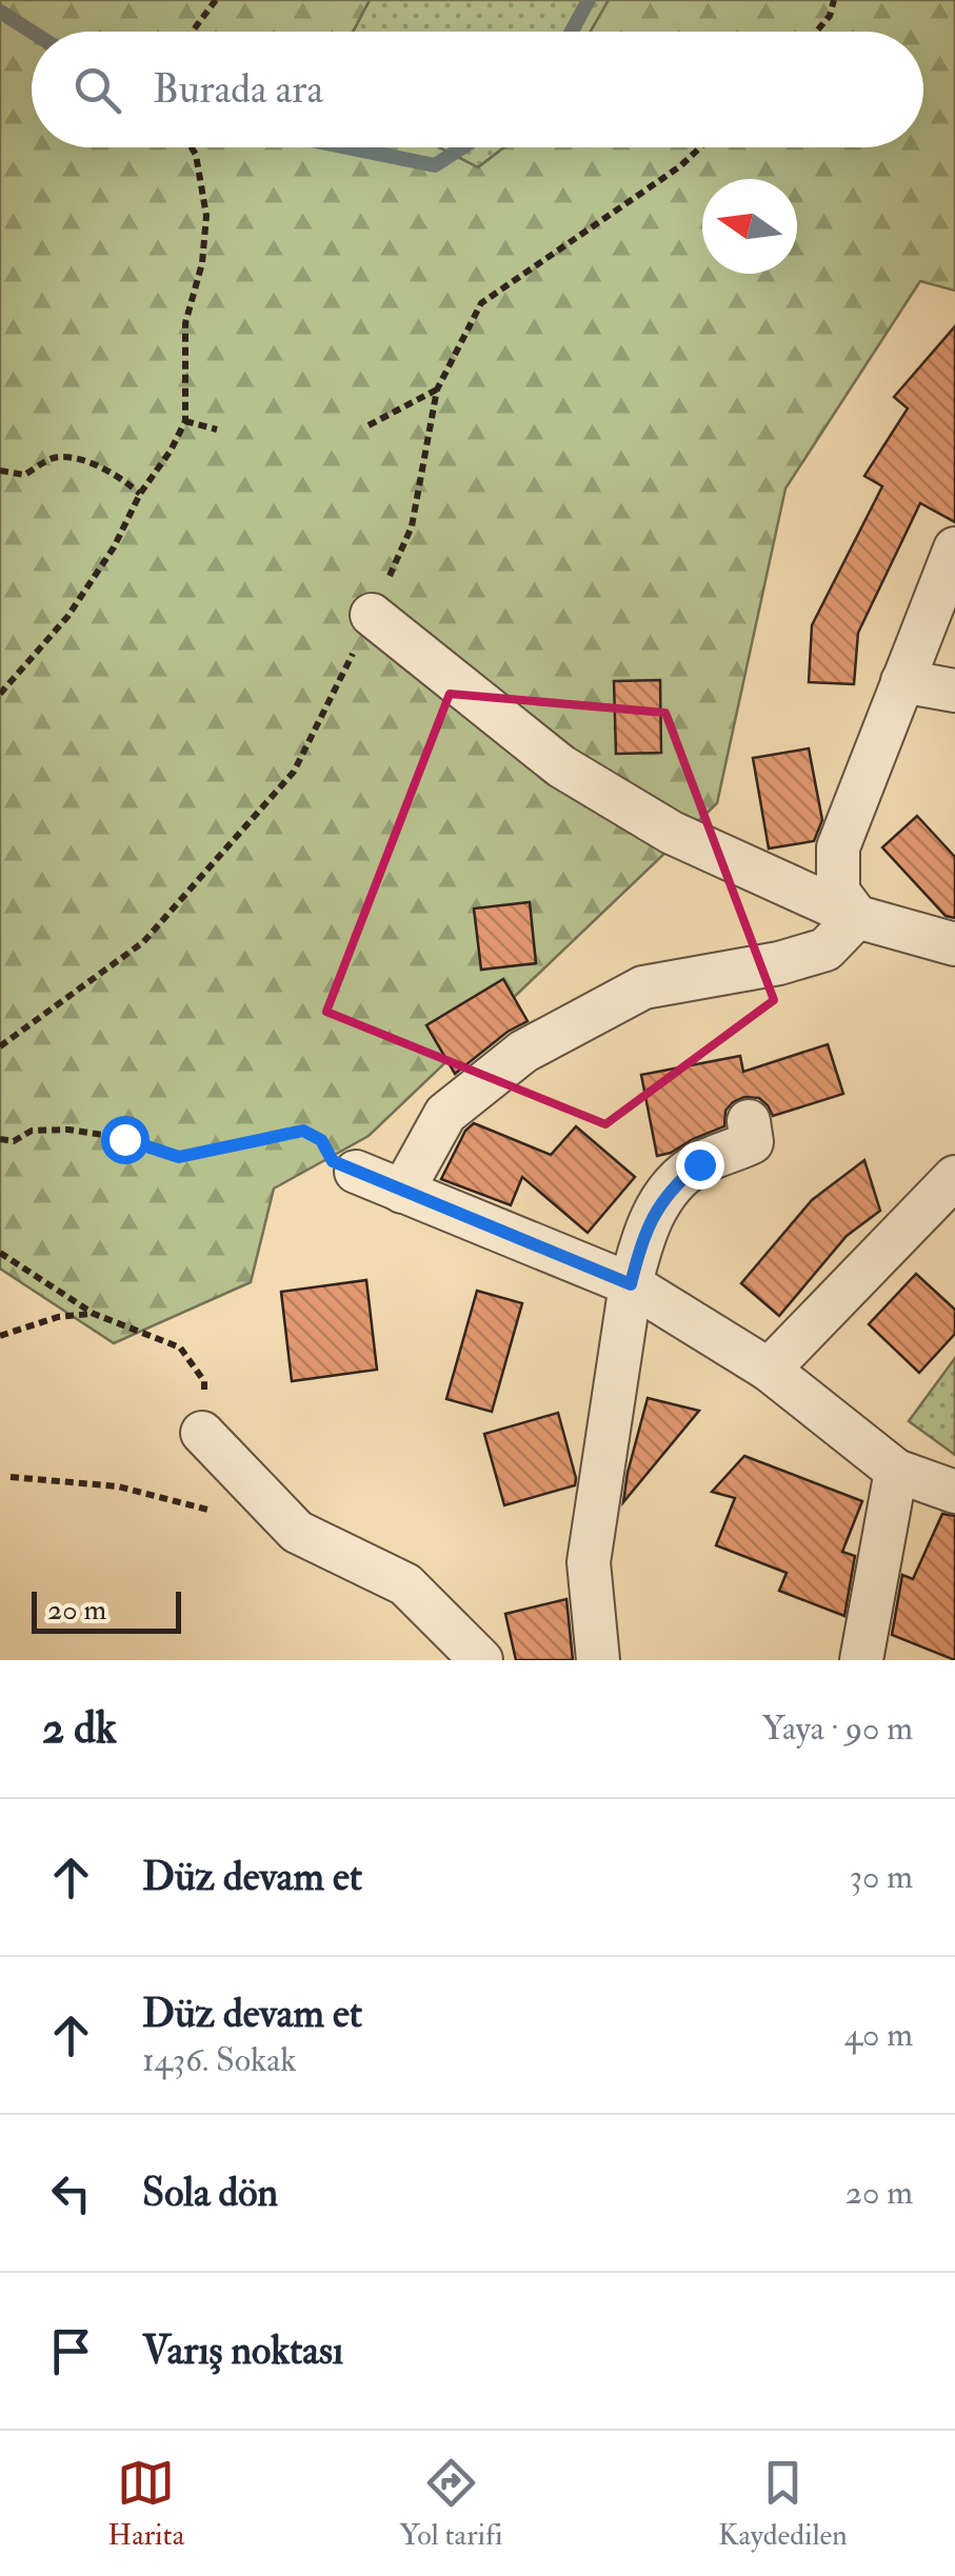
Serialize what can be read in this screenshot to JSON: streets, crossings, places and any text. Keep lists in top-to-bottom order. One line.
{"scale_bar":"20 m","north":"left","page":{"search":"Burada ara","scale":"20 m","heading":["2 dk","Yaya · 90 m"],"list":[["Düz devam et","30 m"],["Düz devam et","1436. Sokak","40 m"],["Sola dön","20 m"],"Varış noktası"],"nav":["Harita","Yol tarifi","Kaydedilen"]}}
